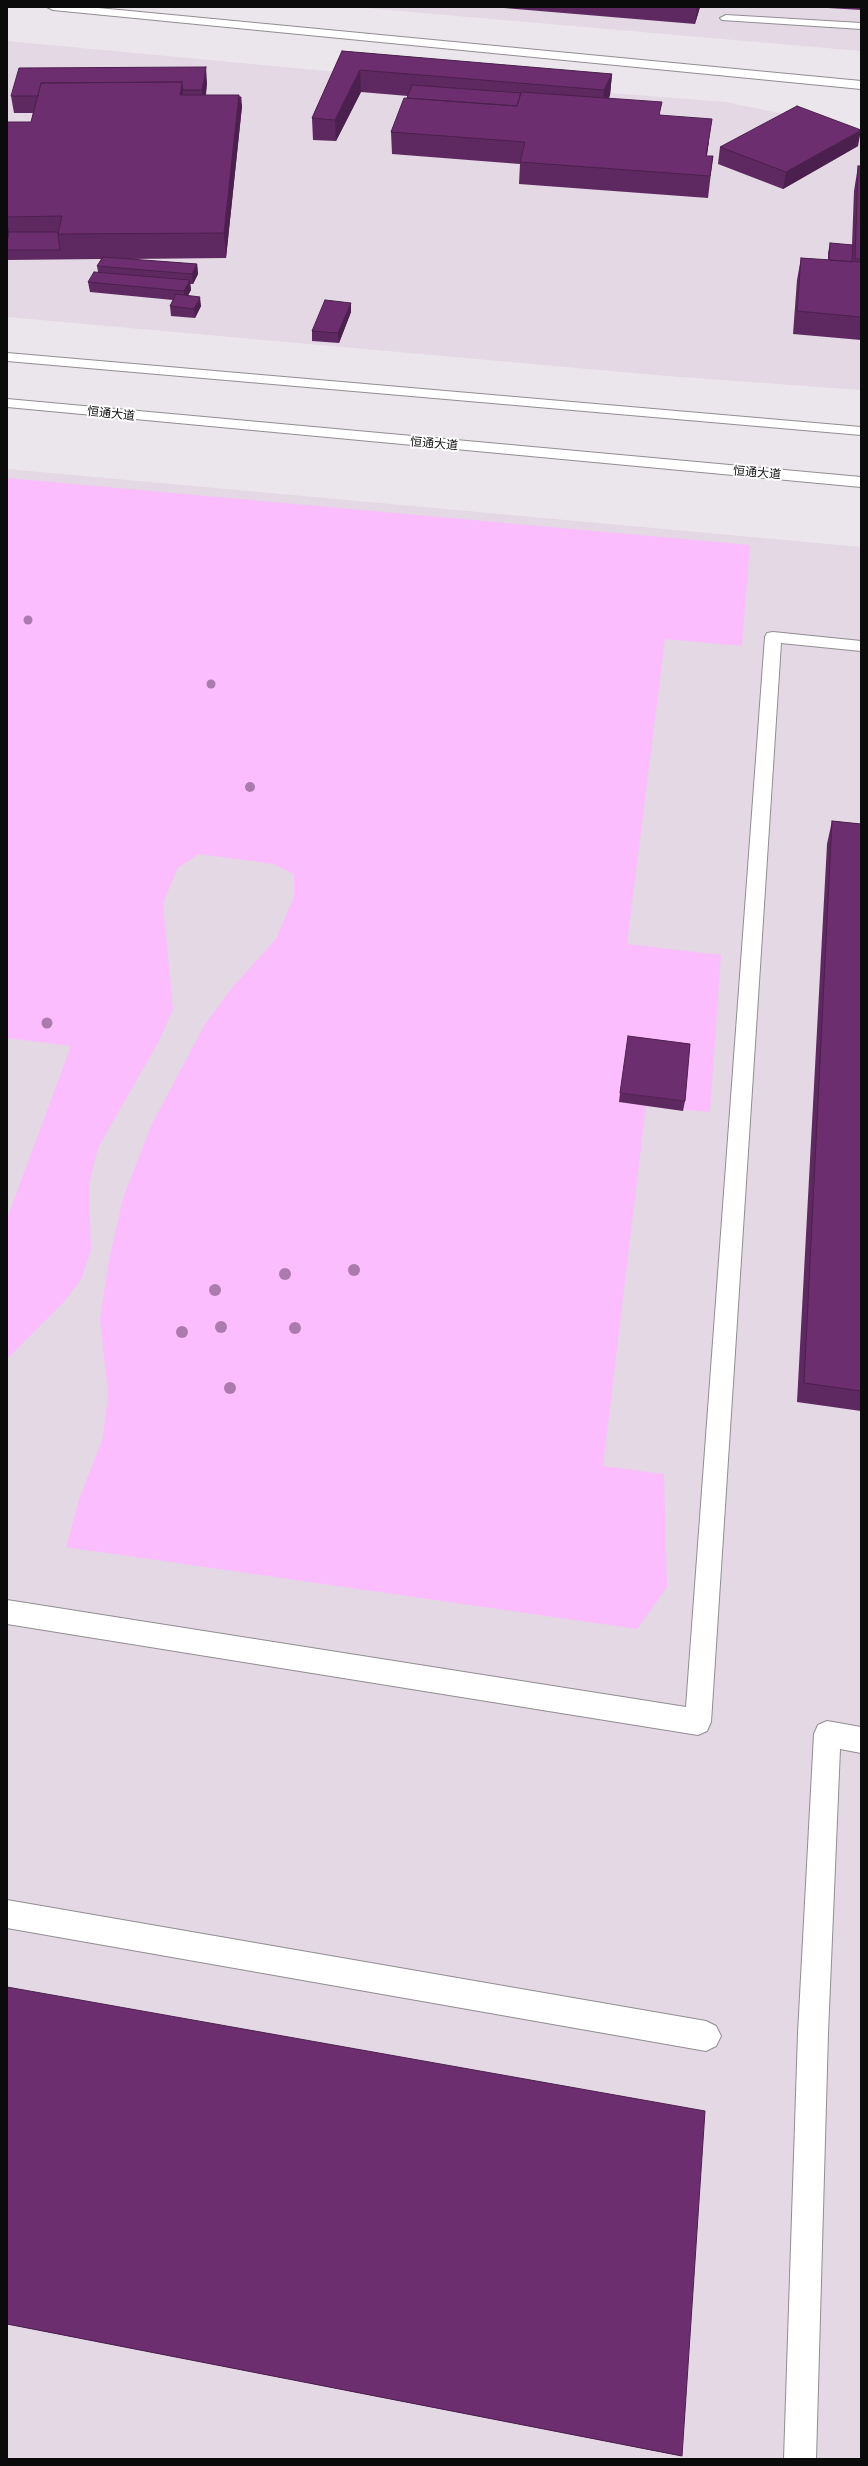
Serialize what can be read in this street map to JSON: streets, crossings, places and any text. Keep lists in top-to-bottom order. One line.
{"streets":{"main road":["恒通大道"]}}
